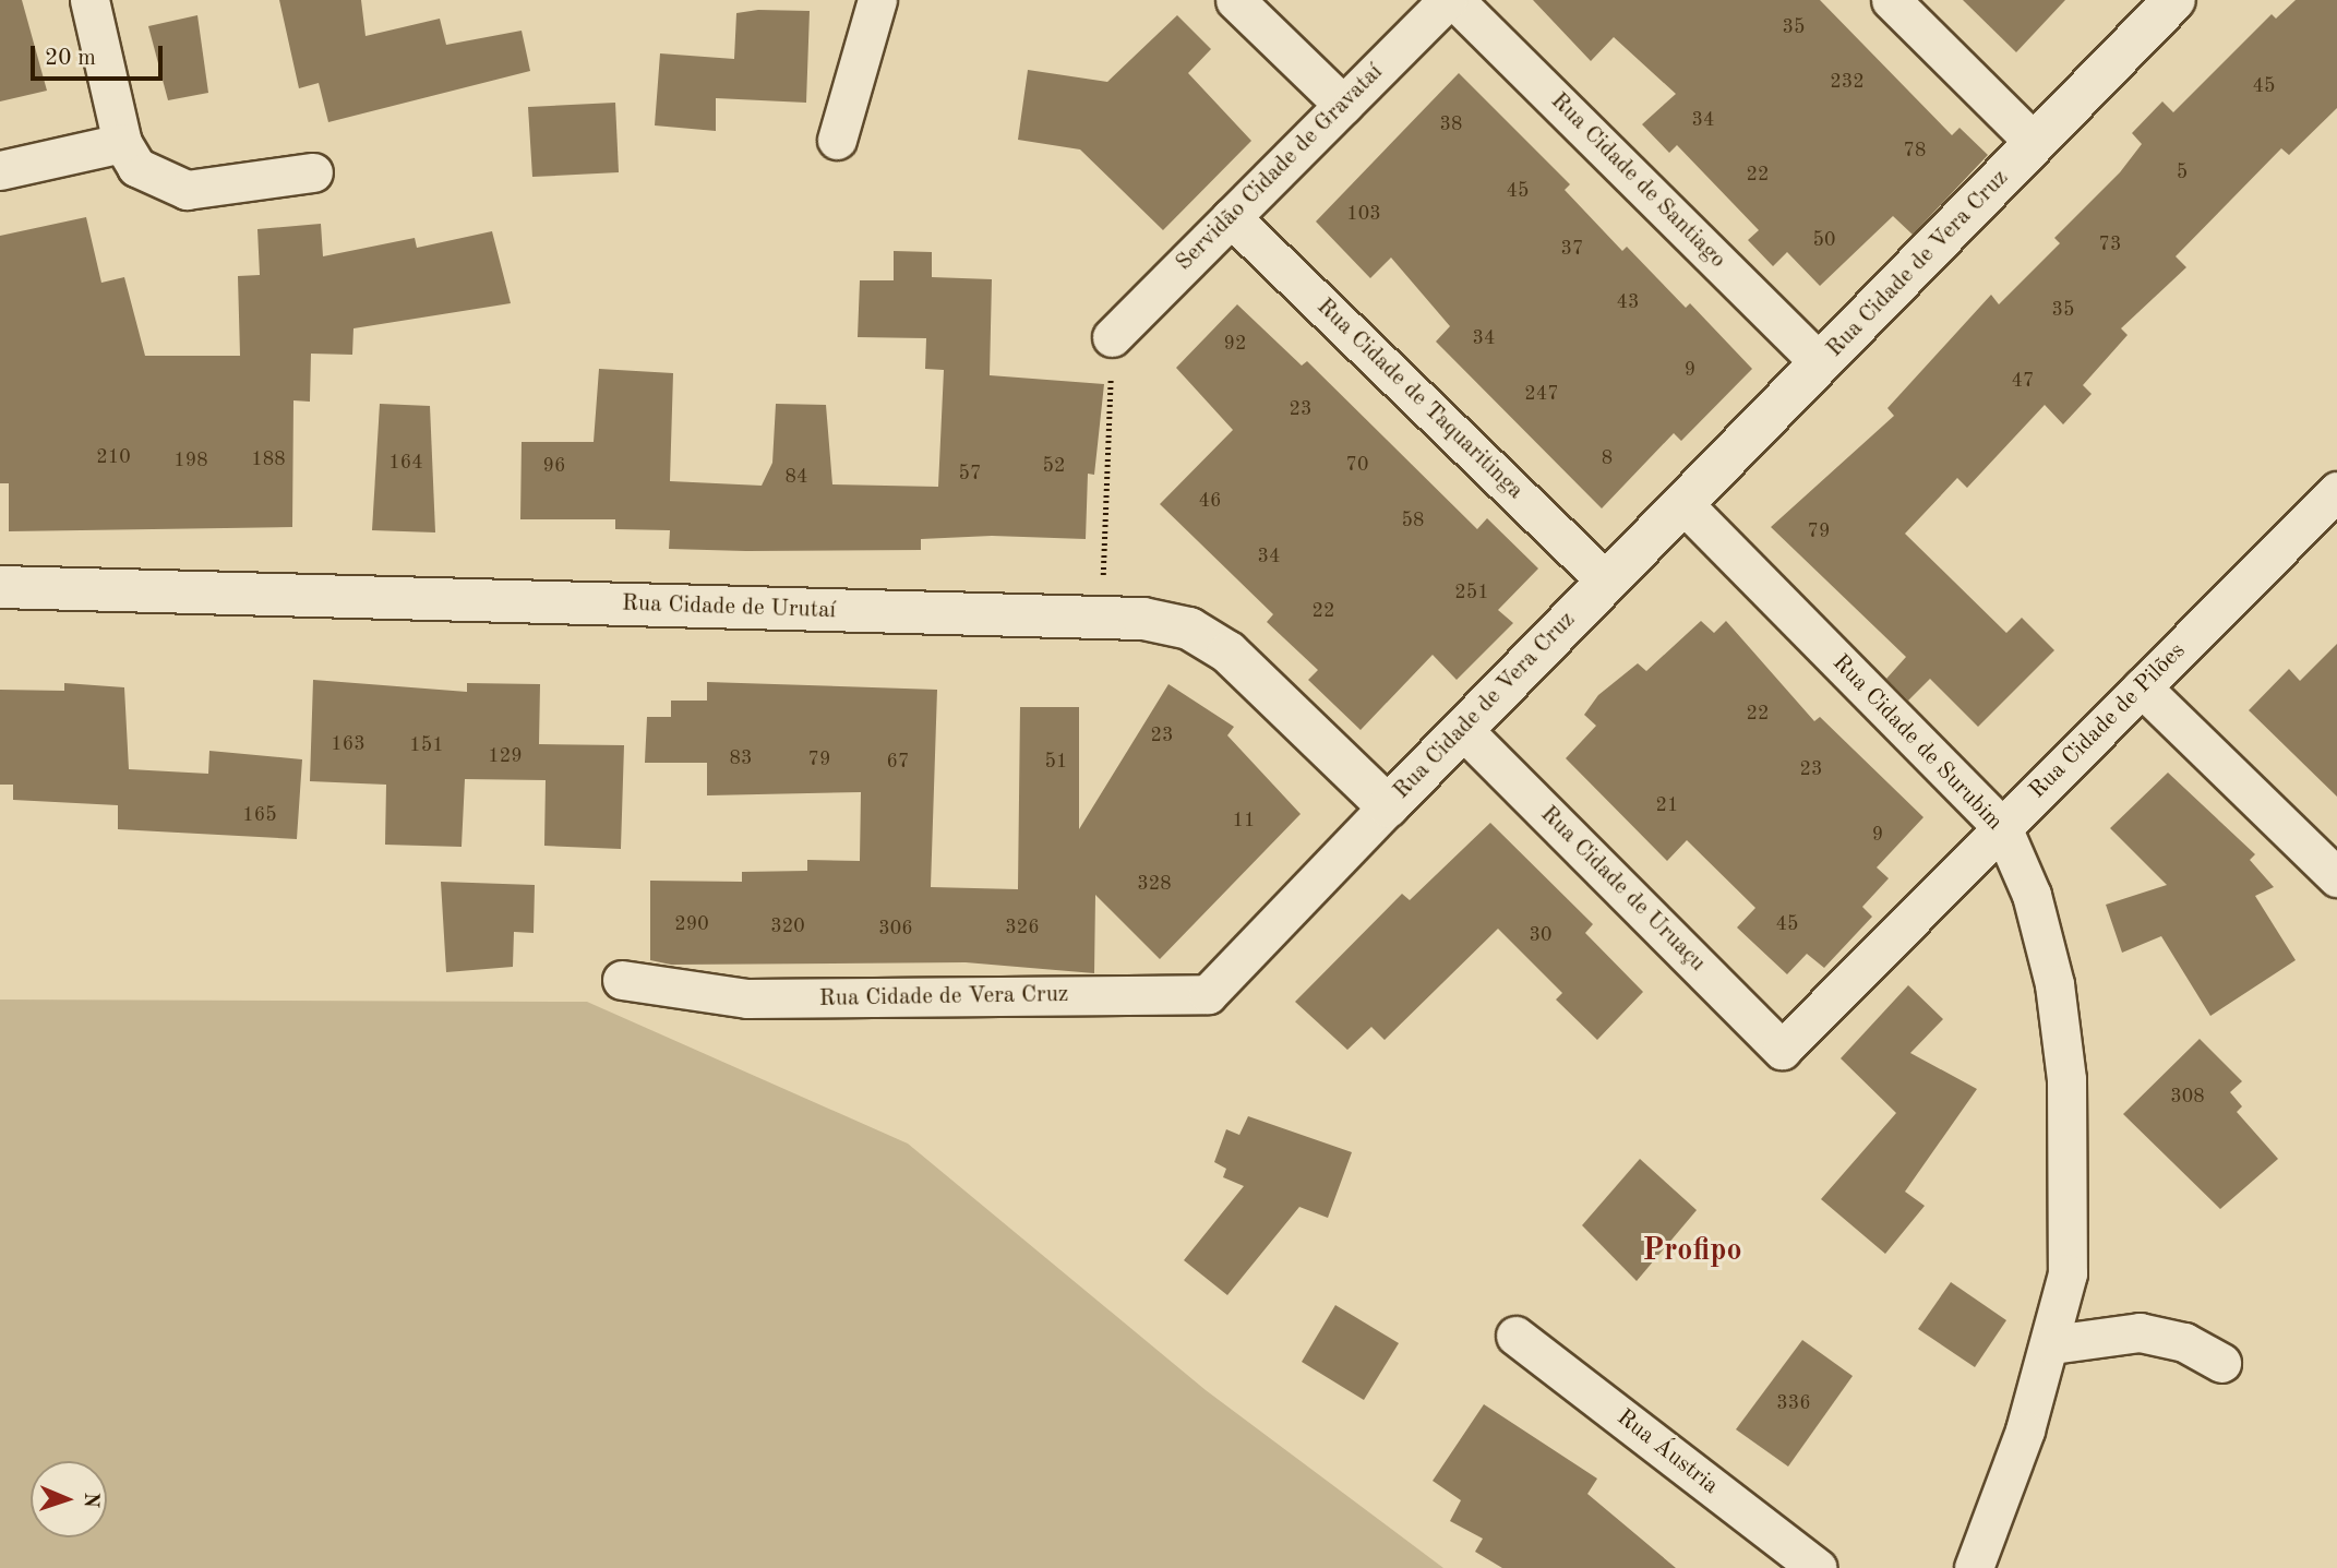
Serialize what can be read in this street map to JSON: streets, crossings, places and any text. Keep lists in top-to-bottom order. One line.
{"streets":{"street":["Servidão Cidade de Gravataí","Rua Cidade de Santiago","Rua Cidade de Vera Cruz","Rua Cidade de Taquaritinga","Rua Cidade de Urutaí","Rua Cidade de Pilões","Rua Cidade de Surubim","Rua Cidade de Uruaçu","Rua Áustria"]},"crossings":[["Servidão Cidade de Gravataí","Rua Cidade de Taquaritinga"],["Rua Cidade de Santiago","Rua Cidade de Vera Cruz"],["Rua Cidade de Vera Cruz","Rua Cidade de Taquaritinga"],["Rua Cidade de Vera Cruz","Rua Cidade de Urutaí"],["Rua Cidade de Vera Cruz","Rua Cidade de Surubim"],["Rua Cidade de Vera Cruz","Rua Cidade de Uruaçu"],["Rua Cidade de Pilões","Rua Cidade de Surubim"],["Rua Cidade de Pilões","Rua Cidade de Uruaçu"]],"districts":["Profipo"],"house_numbers":["35","232","45","34","38","78","5","22","45","103","50","73","37","43","35","34","92","9","47","247","23","210","8","188","198","164","70","96","52","57","84","46","58","79","34","251","22","22","23","163","151","129","83","79","67","51","23","21","165","11","9","328","290","45","320","326","306","30","308","336"],"scale_bar":"20 m","north":"right"}
